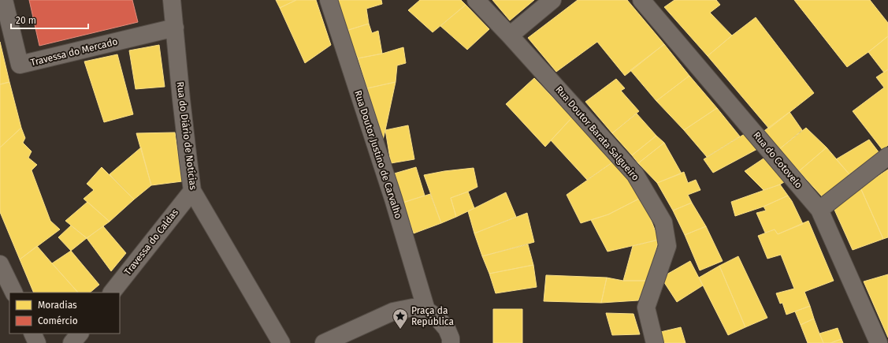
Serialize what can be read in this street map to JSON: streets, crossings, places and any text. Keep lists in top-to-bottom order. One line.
{"streets":{"street":["Travessa do Mercado","Rua Doutor Barata Salgueiro","Rua do Diário de Notícias","Rua Doutor Justino de Carvalho","Rua do Cotovelo","Travessa do Caldas"]},"crossings":[["Travessa do Mercado","Rua do Diário de Notícias"],["Rua do Diário de Notícias","Travessa do Caldas"]],"places":{"place":["Praça da República"]},"legend":["Moradias","Comércio"],"scale_bar":"20 m"}
